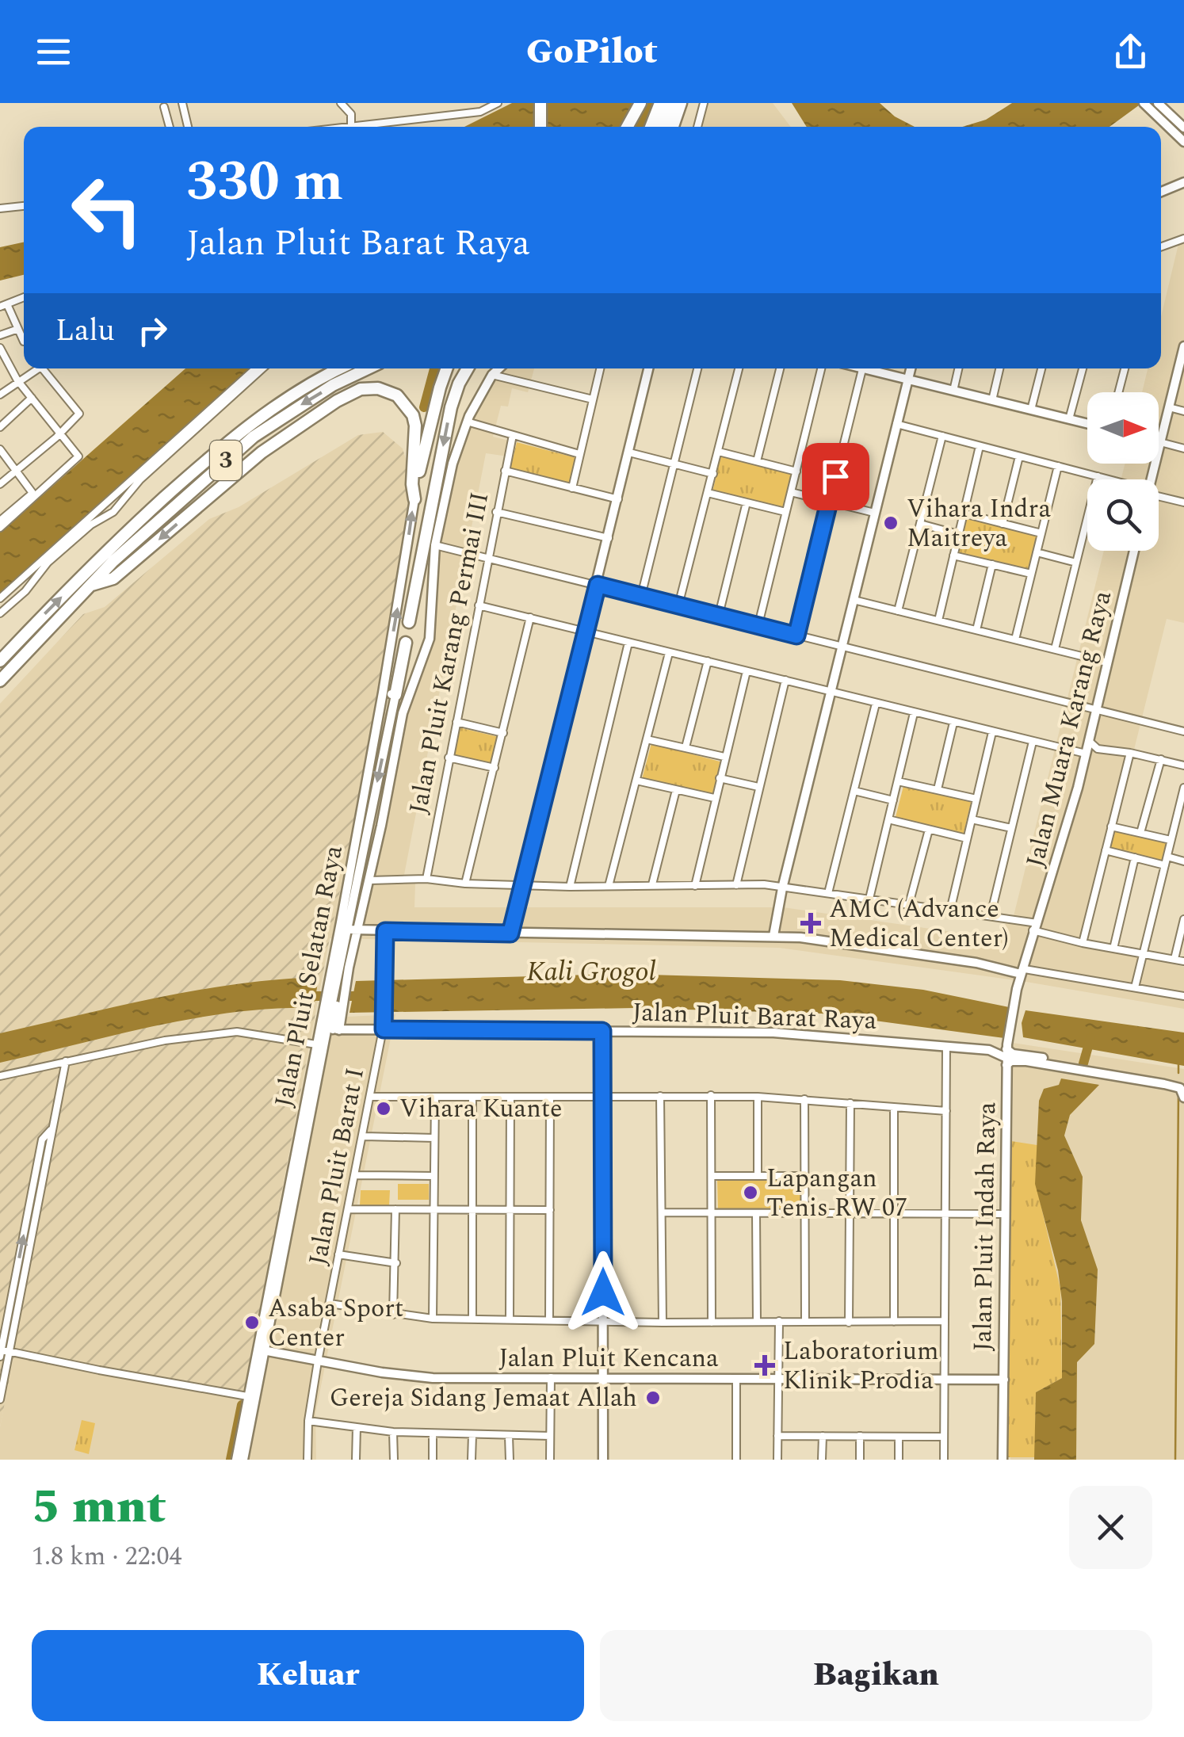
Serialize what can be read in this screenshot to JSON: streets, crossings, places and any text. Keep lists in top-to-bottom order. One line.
{"streets":{"highway":["3"],"street":["Jalan Pluit Karang Permai III","Jalan Muara Karang Raya","Jalan Pluit Selatan Raya","Jalan Pluit Barat Raya","Jalan Pluit Barat I","Jalan Pluit Indah Raya","Jalan Pluit Kencana"]},"crossings":[["Jalan Muara Karang Raya","Jalan Pluit Indah Raya"],["Jalan Pluit Selatan Raya","Jalan Pluit Barat Raya"],["Jalan Pluit Selatan Raya","Jalan Pluit Kencana"],["Jalan Pluit Barat Raya","Jalan Pluit Barat I"],["Jalan Pluit Barat Raya","Jalan Pluit Indah Raya"],["Jalan Pluit Barat I","Jalan Pluit Kencana"],["Jalan Pluit Indah Raya","Jalan Pluit Kencana"]],"water":["Kali Grogol"],"places":{"other":["Vihara Indra Maitreya","Vihara Kuante","Lapangan Tenis RW 07","Asaba Sport Center","Gereja Sidang Jemaat Allah"],"health":["AMC (Advance Medical Center)","Laboratorium Klinik Prodia"]},"north":"right","page":{"header":"GoPilot","turn":["330 m","Jalan Pluit Barat Raya"],"then":"Lalu","heading":["5 mnt","1.8 km · 22:04"],"buttons":["Keluar","Bagikan"]}}
